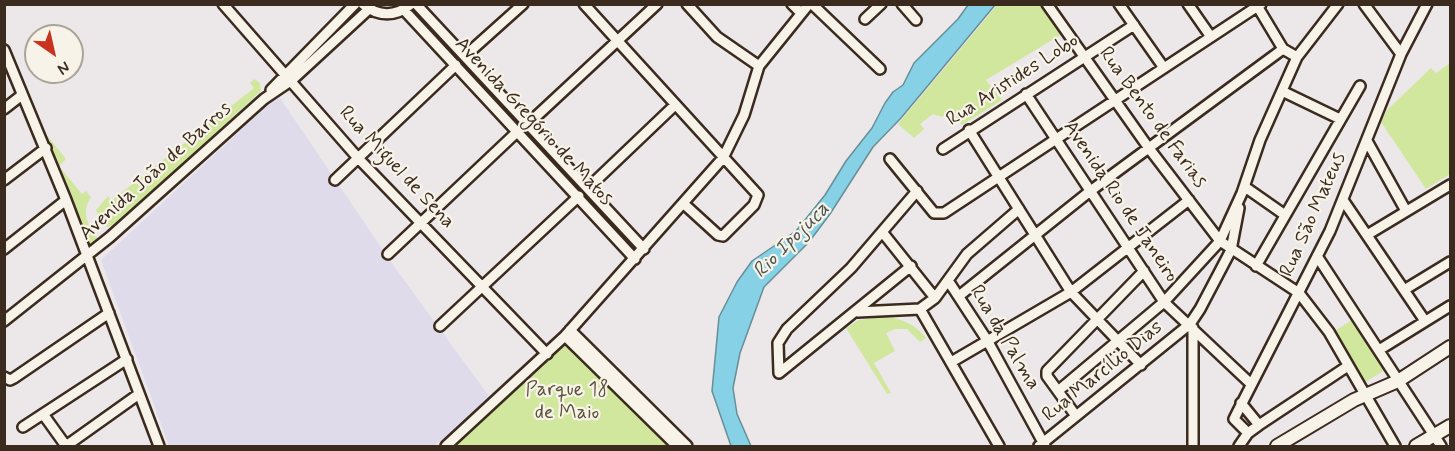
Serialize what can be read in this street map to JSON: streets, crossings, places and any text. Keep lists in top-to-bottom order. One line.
{"streets":{"street":["Rua Aristides Lobo","Rua Bento de Farias","Avenida Gregório de Matos","Rua Miguel de Sena","Avenida João de Barros","Avenida Rio de Janeiro","Rua São Mateus","Rua da Palma","Rua Marcílio Dias"]},"crossings":[["Rua Aristides Lobo","Rua Bento de Farias"],["Rua Aristides Lobo","Avenida Rio de Janeiro"],["Rua Bento de Farias","Rua São Mateus"],["Avenida Gregório de Matos","Avenida João de Barros"],["Rua Miguel de Sena","Avenida João de Barros"],["Avenida Rio de Janeiro","Rua São Mateus"],["Avenida Rio de Janeiro","Rua Marcílio Dias"],["Rua da Palma","Rua Marcílio Dias"]],"water":["Rio Ipojuca"],"parks":["Parque 18 de Maio"],"north":"bottom right"}
